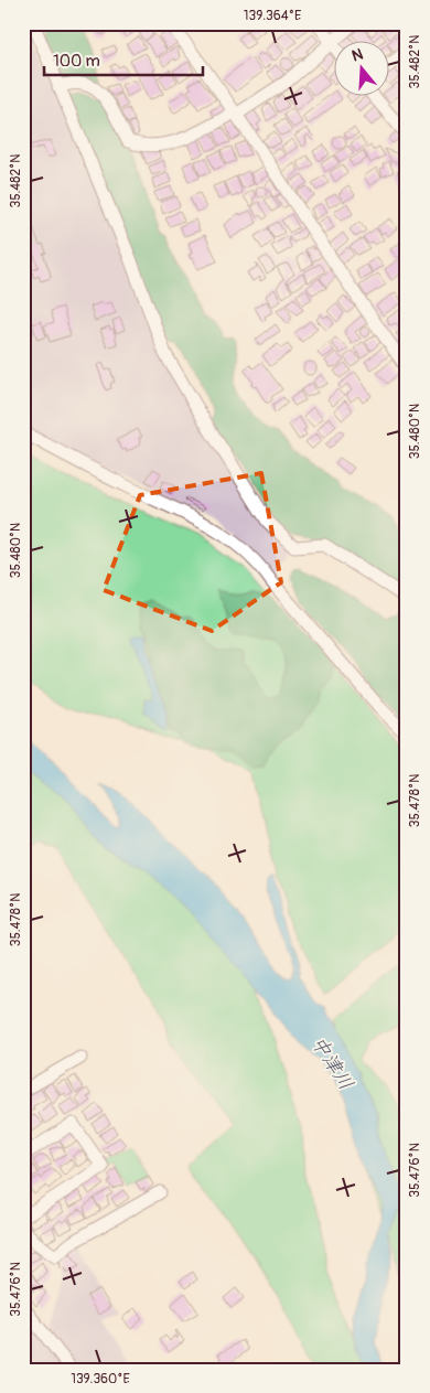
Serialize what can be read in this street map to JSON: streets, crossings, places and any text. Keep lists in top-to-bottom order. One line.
{"water":["中津川"],"scale_bar":"100 m","north":"top","coordinates":["139.364°E","35.482°N","35.480°N","35.478°N","35.476°N","139.360°E"]}
